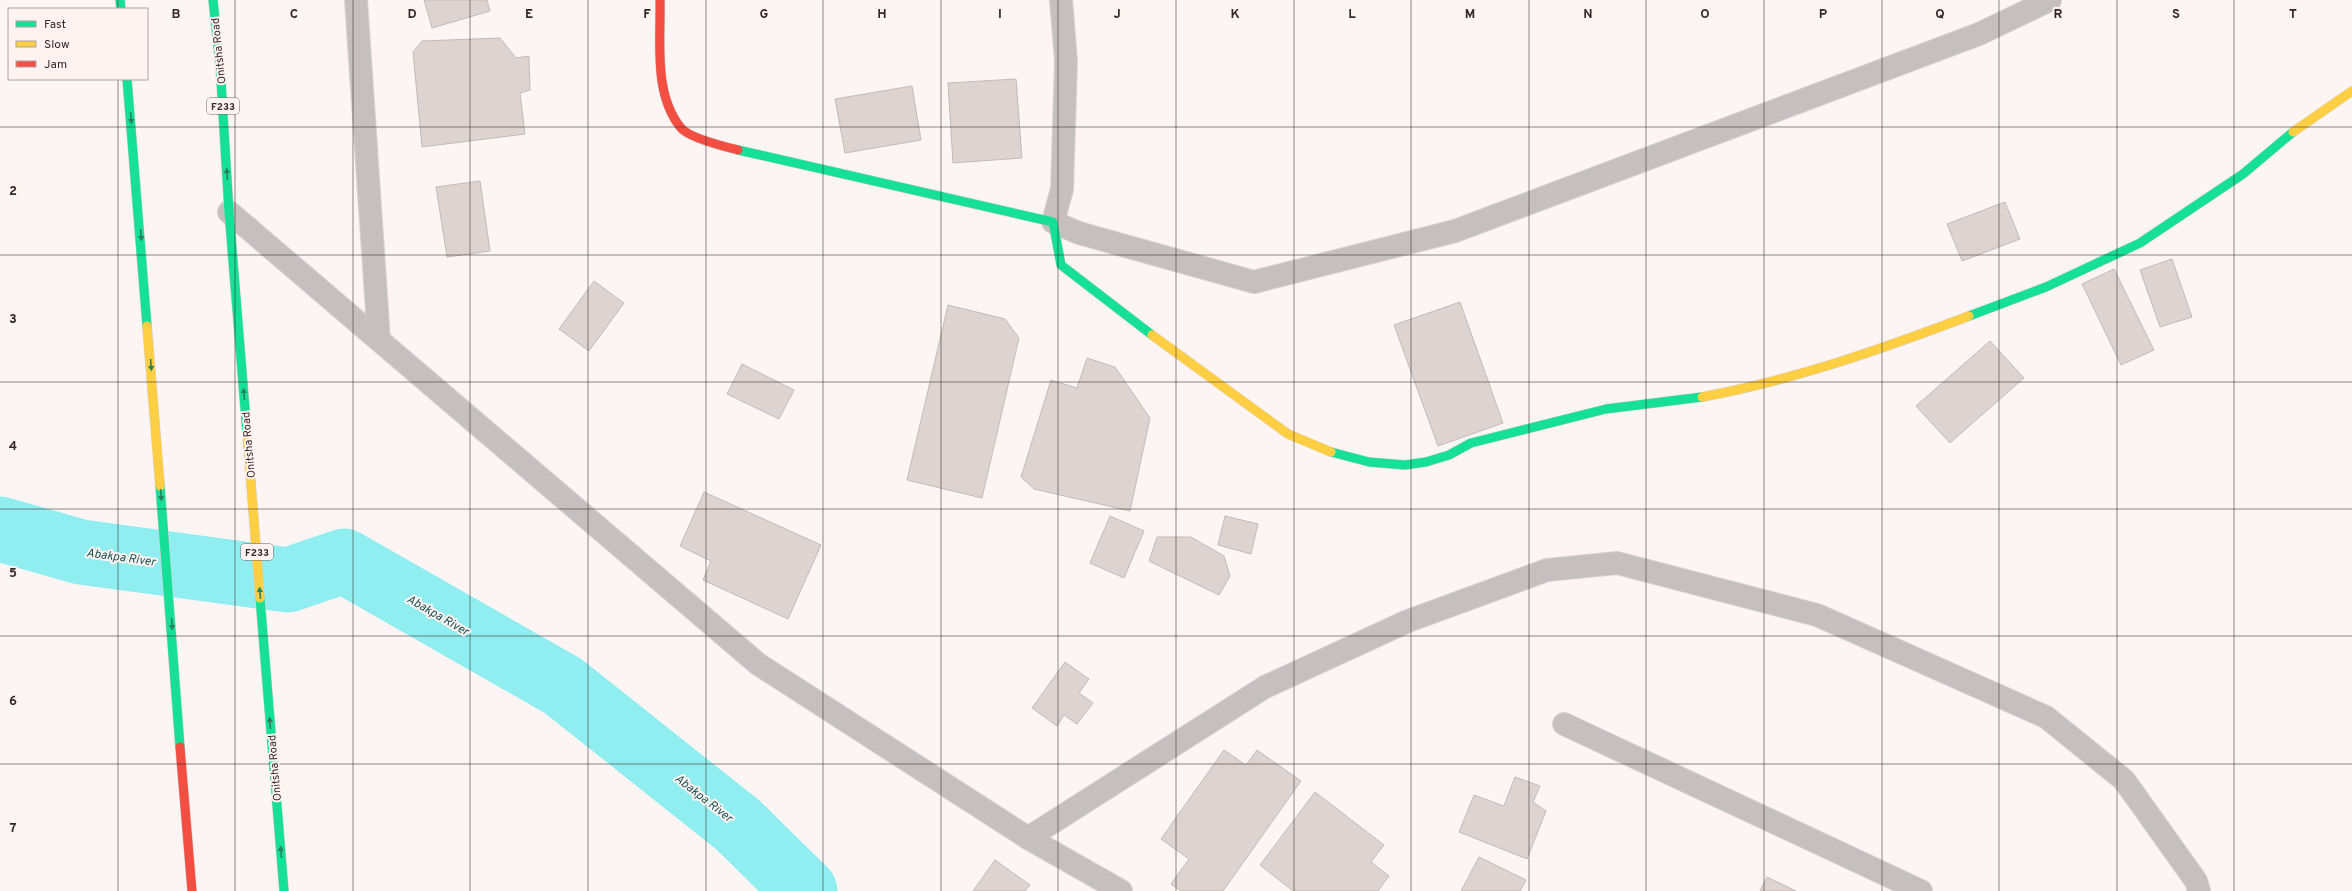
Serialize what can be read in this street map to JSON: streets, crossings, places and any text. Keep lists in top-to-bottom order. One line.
{"streets":{"street":["Onitsha Road","F233"]},"one_way":["Onitsha Road"],"water":["Abakpa River"],"legend":["Fast","Slow","Jam"],"grid":{"columns":["B","C","D","E","F","G","H","I","J","K","L","M","N","O","P","Q","R","S","T"],"rows":["2","3","4","5","6","7"]}}
